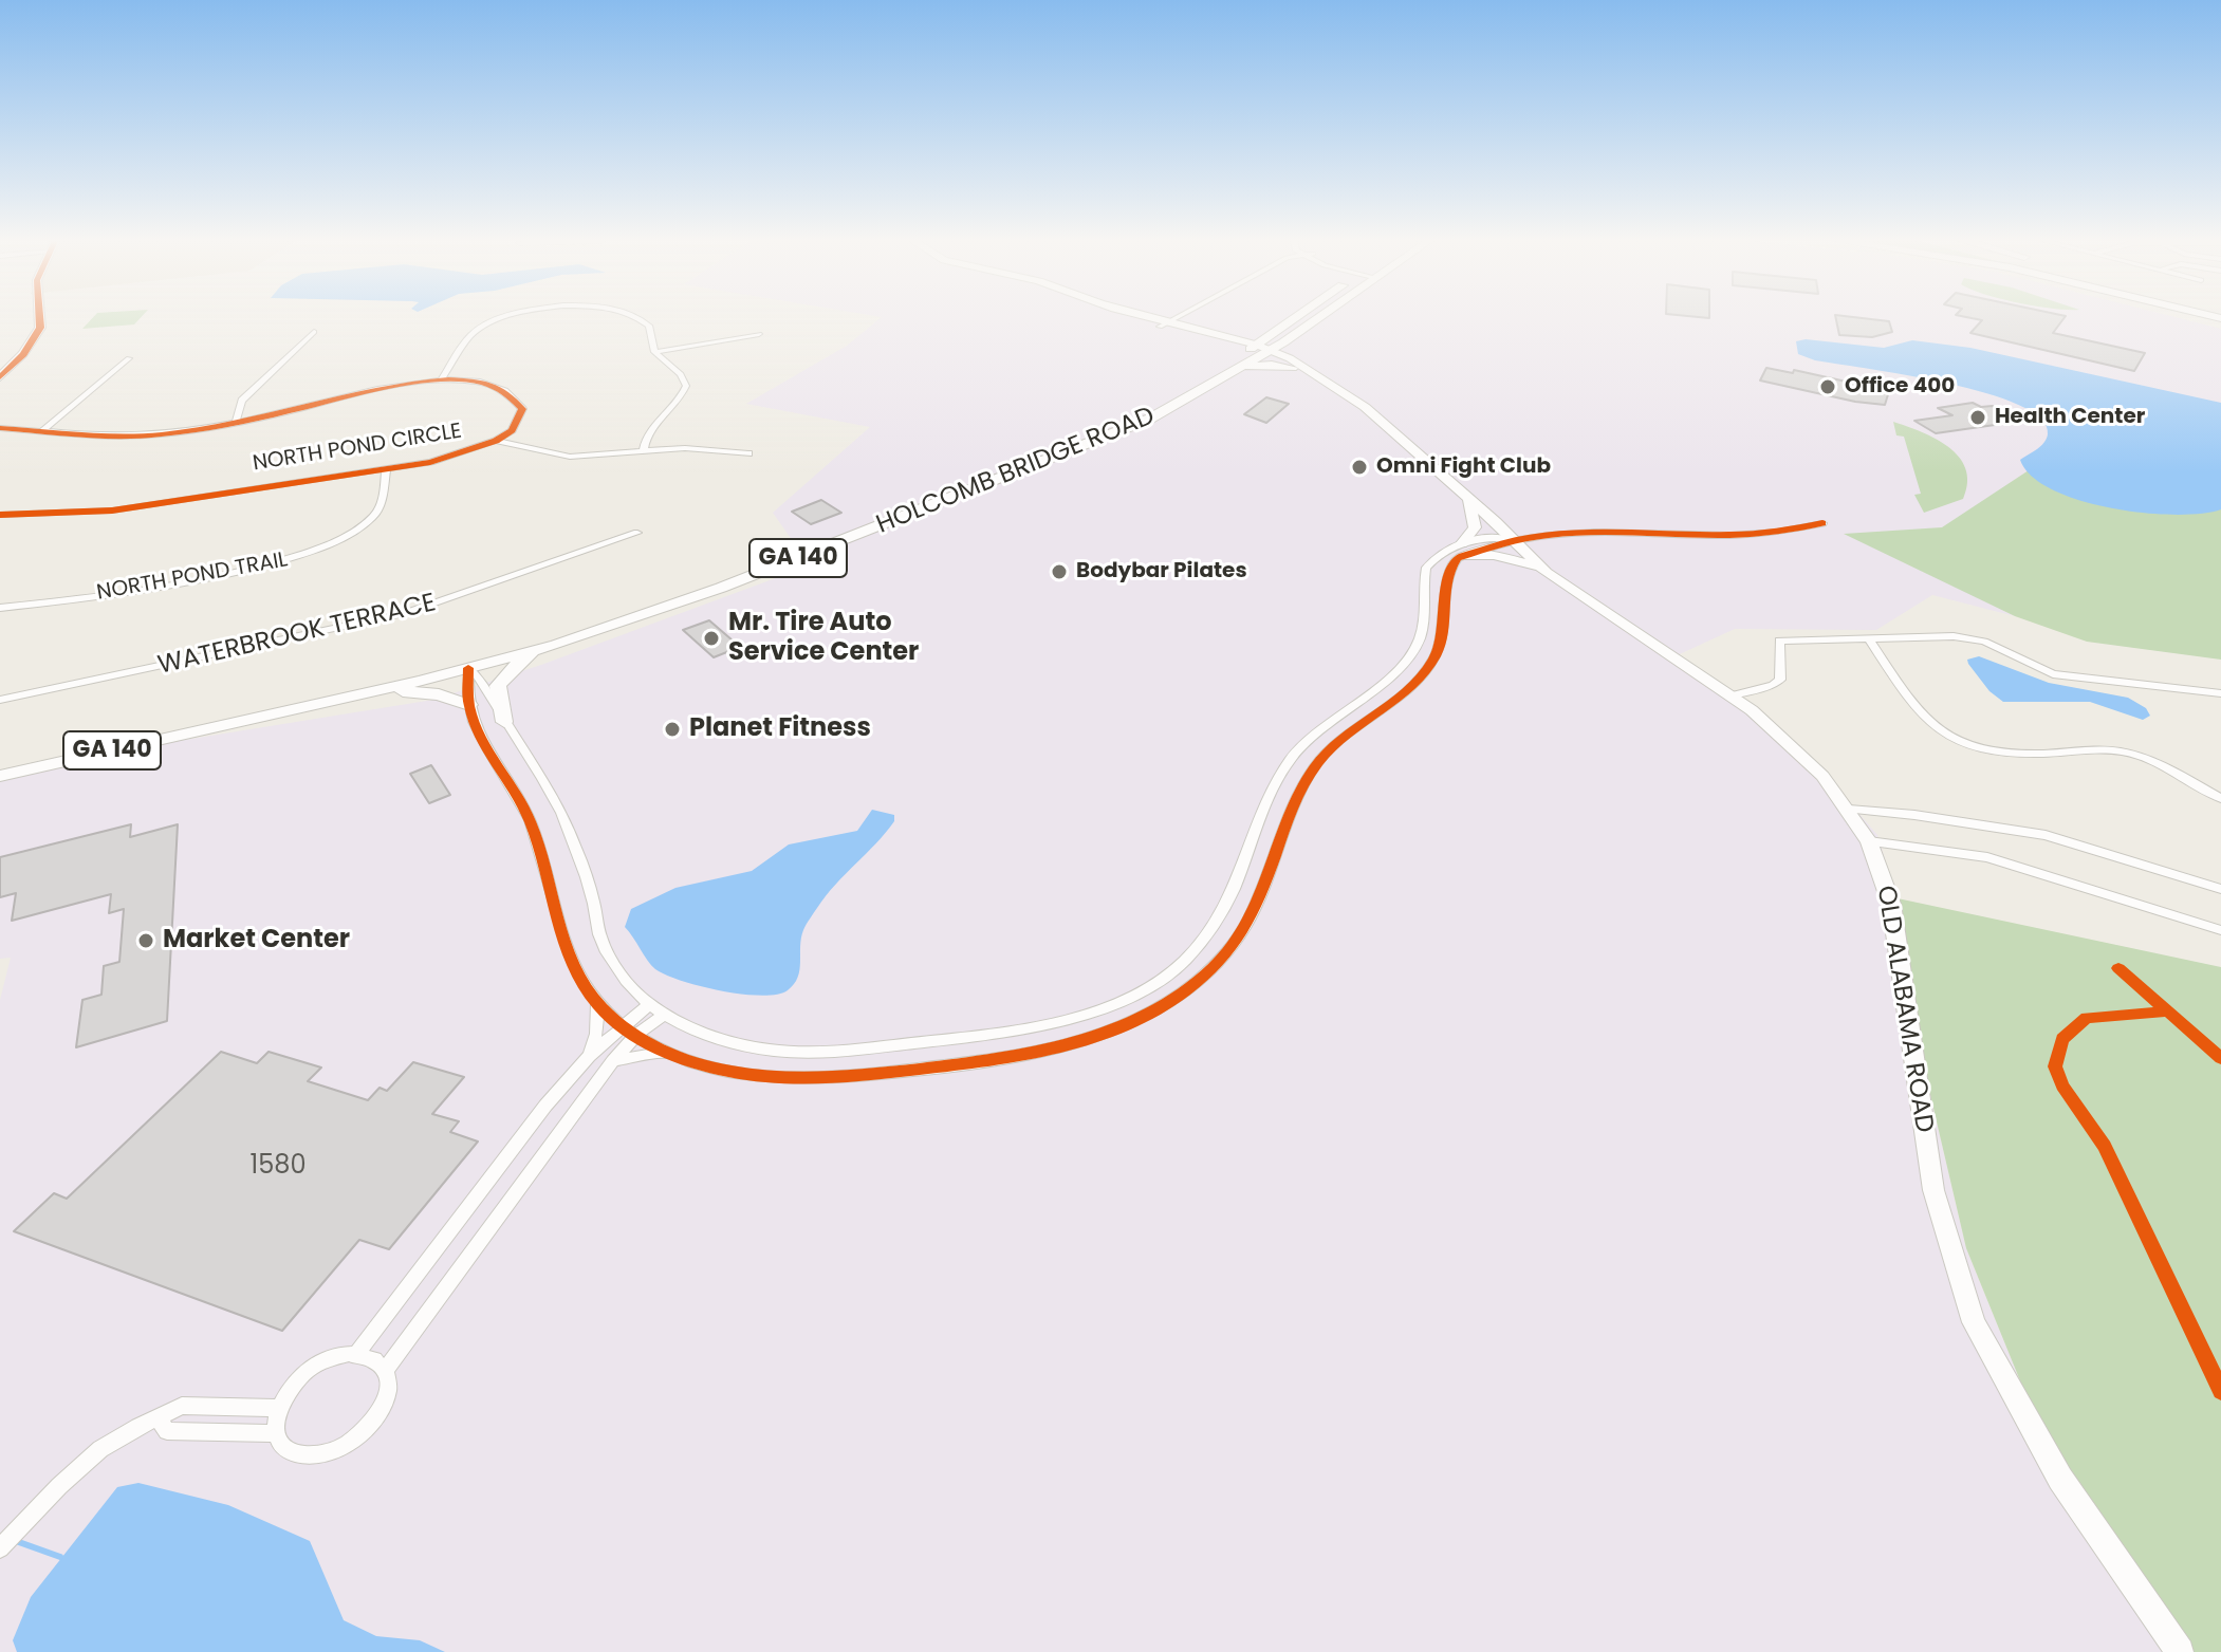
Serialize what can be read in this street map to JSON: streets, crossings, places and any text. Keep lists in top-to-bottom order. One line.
{"streets":{"main road":["HOLCOMB BRIDGE ROAD","GA 140","OLD ALABAMA ROAD"],"street":["NORTH POND CIRCLE","NORTH POND TRAIL","WATERBROOK TERRACE"]},"crossings":[["NORTH POND CIRCLE","NORTH POND TRAIL"],["HOLCOMB BRIDGE ROAD","OLD ALABAMA ROAD"]],"places":["Office 400","Health Center","Omni Fight Club","Bodybar Pilates","Mr. Tire Auto Service Center","Planet Fitness","Market Center"],"house_numbers":["1580"]}
